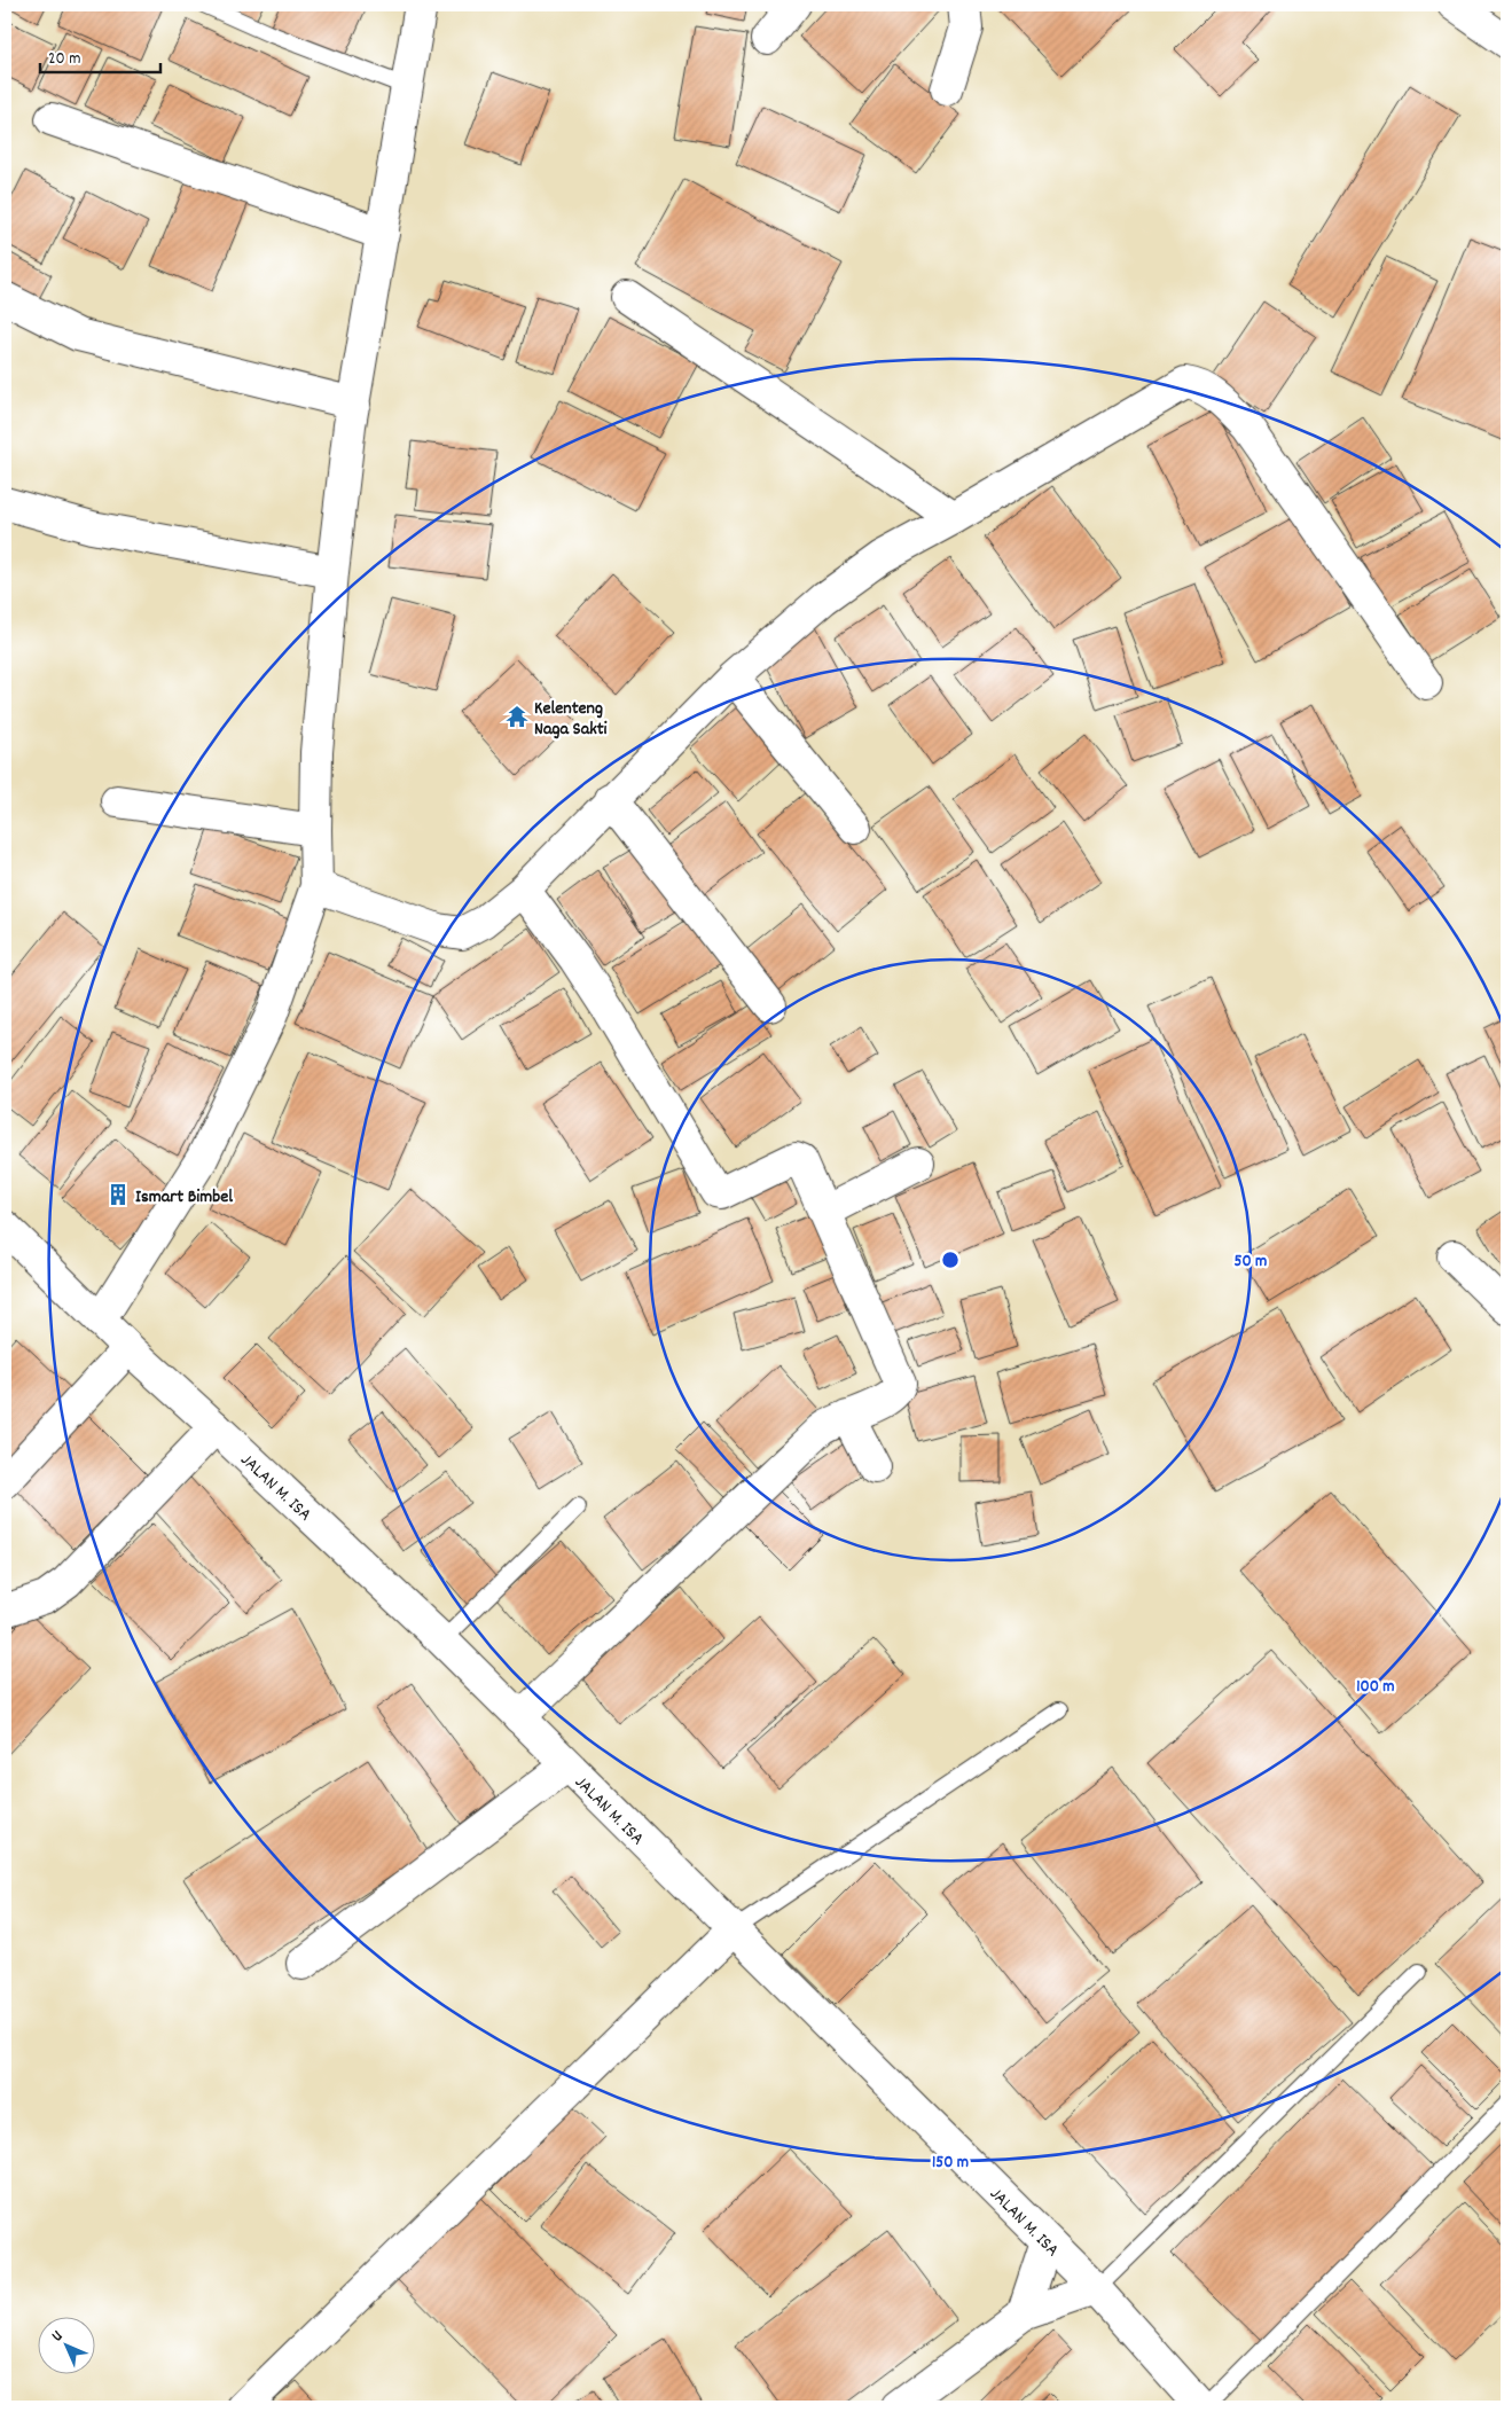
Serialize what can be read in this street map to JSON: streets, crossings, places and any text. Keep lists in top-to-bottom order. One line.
{"streets":{"street":["JALAN M. ISA"]},"places":{"temple":["Kelenteng Naga Sakti"],"building":["Ismart Bimbel"]},"scale_bar":"20 m","north":"top left","rings":["50 m","100 m","150 m"]}
